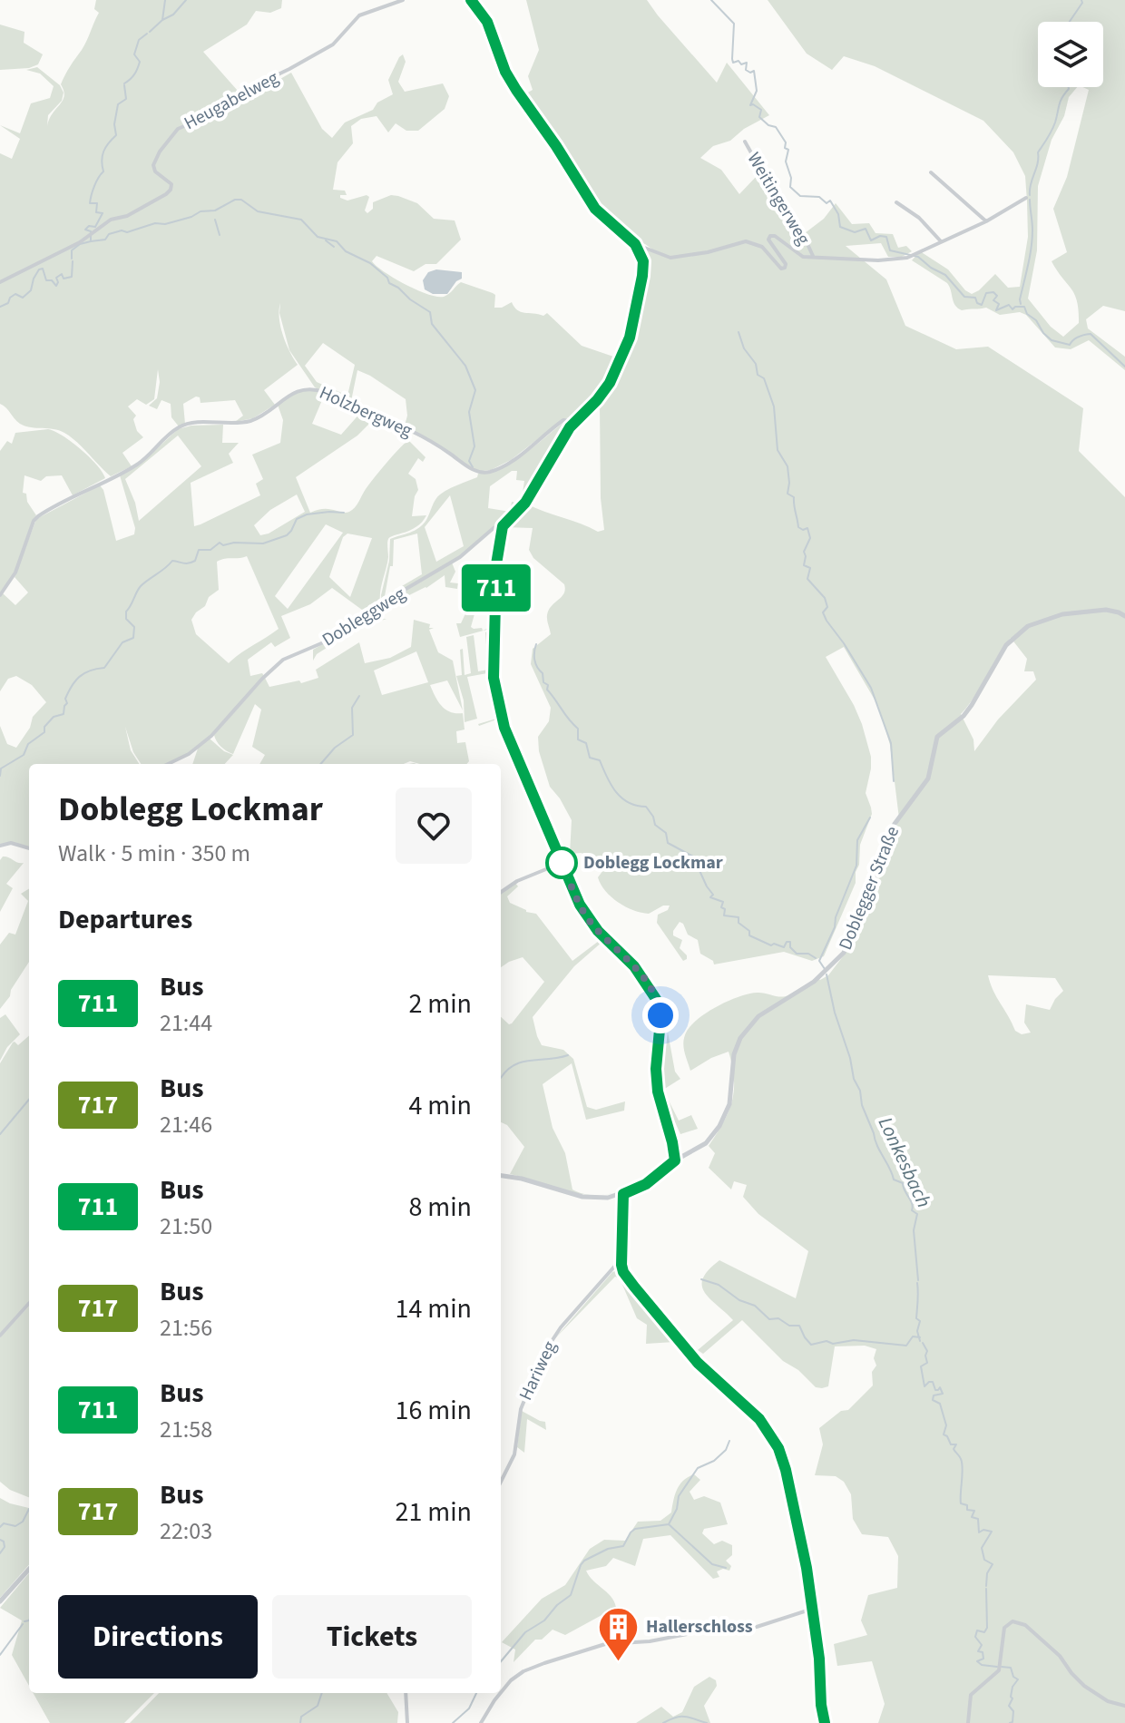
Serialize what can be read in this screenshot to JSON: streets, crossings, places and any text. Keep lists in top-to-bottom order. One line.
{"streets":{"street":["Heugabelweg","Weitingerweg","Holzbergweg","Dobleggweg","Doblegger Straße","Hariweg"]},"crossings":[["Holzbergweg","Dobleggweg"]],"water":["Lonkesbach"],"places":{"other":["Doblegg Lockmar"],"building":["Hallerschloss"]},"lines":["bus line 711"],"page":{"on_map":"711","heading":[["Doblegg Lockmar","Walk · 5 min · 350 m"],"Departures"],"list":[{"mark":"711","name":"Bus","note":"21:44","value":"2 min"},{"mark":"717","name":"Bus","note":"21:46","value":"4 min"},{"mark":"711","name":"Bus","note":"21:50","value":"8 min"},{"mark":"717","name":"Bus","note":"21:56","value":"14 min"},{"mark":"711","name":"Bus","note":"21:58","value":"16 min"},{"mark":"717","name":"Bus","note":"22:03","value":"21 min"}],"buttons":["Directions","Tickets"]}}
